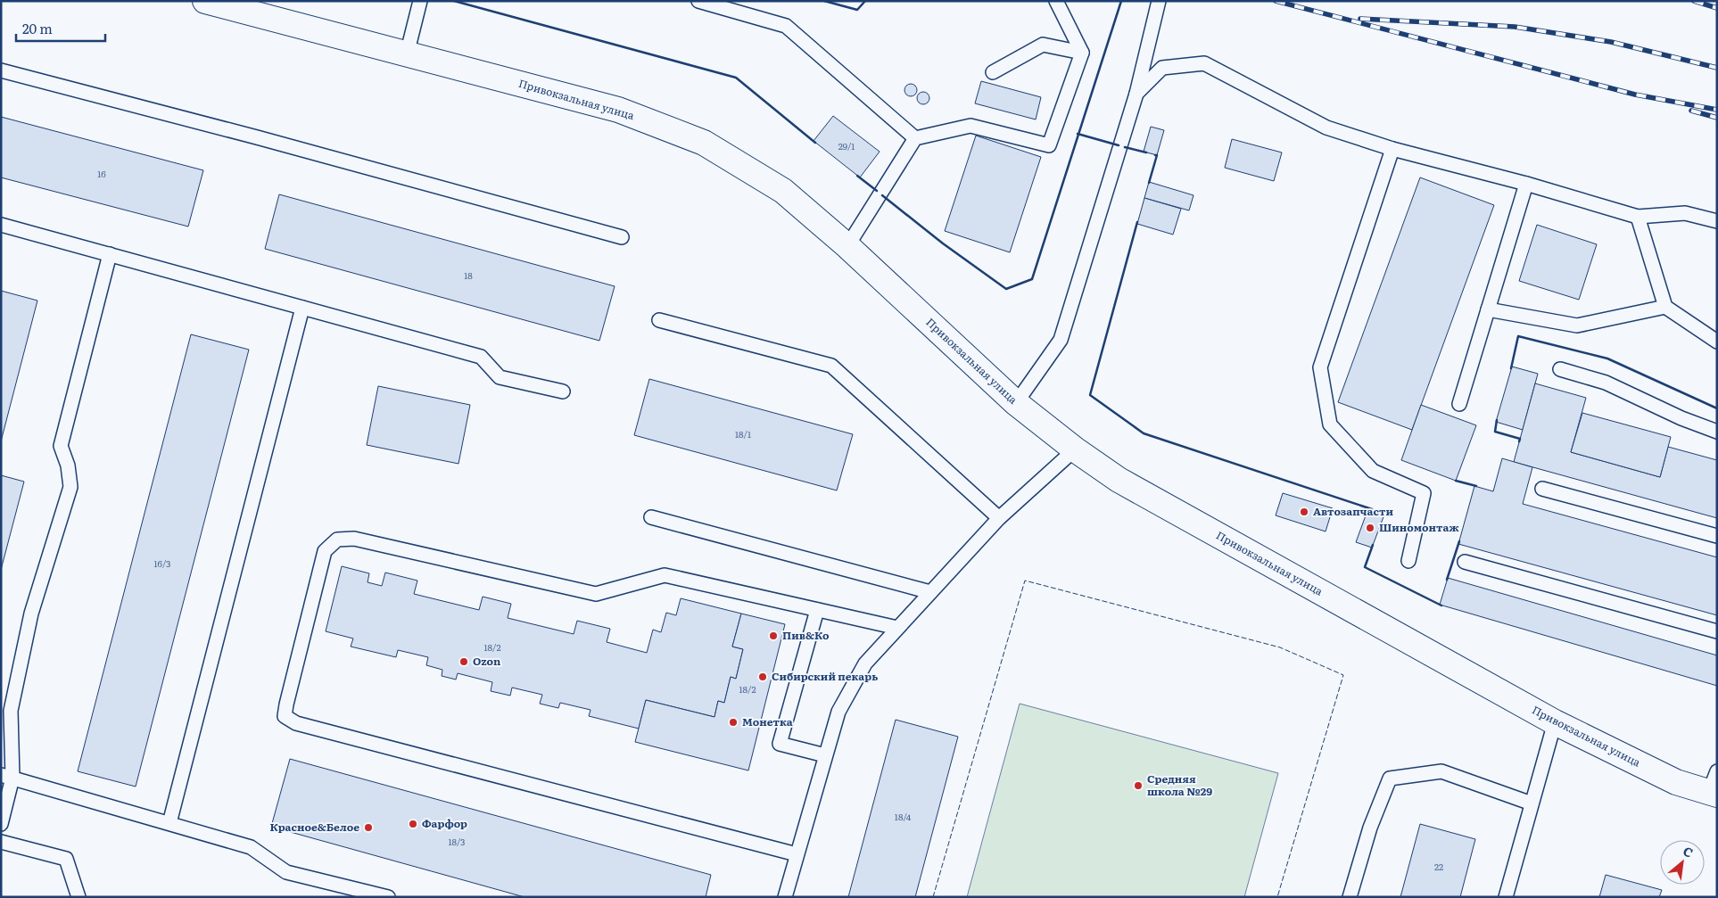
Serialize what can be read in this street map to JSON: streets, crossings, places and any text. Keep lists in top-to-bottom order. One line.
{"streets":{"street":["Привокзальная улица"]},"places":["Автозапчасти","Шиномонтаж","Пив&Ко","Ozon","Сибирский пекарь","Монетка","Средняя школа №29","Фарфор","Красное&Белое"],"house_numbers":["29/1","16","18","18/1","16/3","18/2","18/2","18/4","18/3","22"],"scale_bar":"20 m","north":"top right"}
